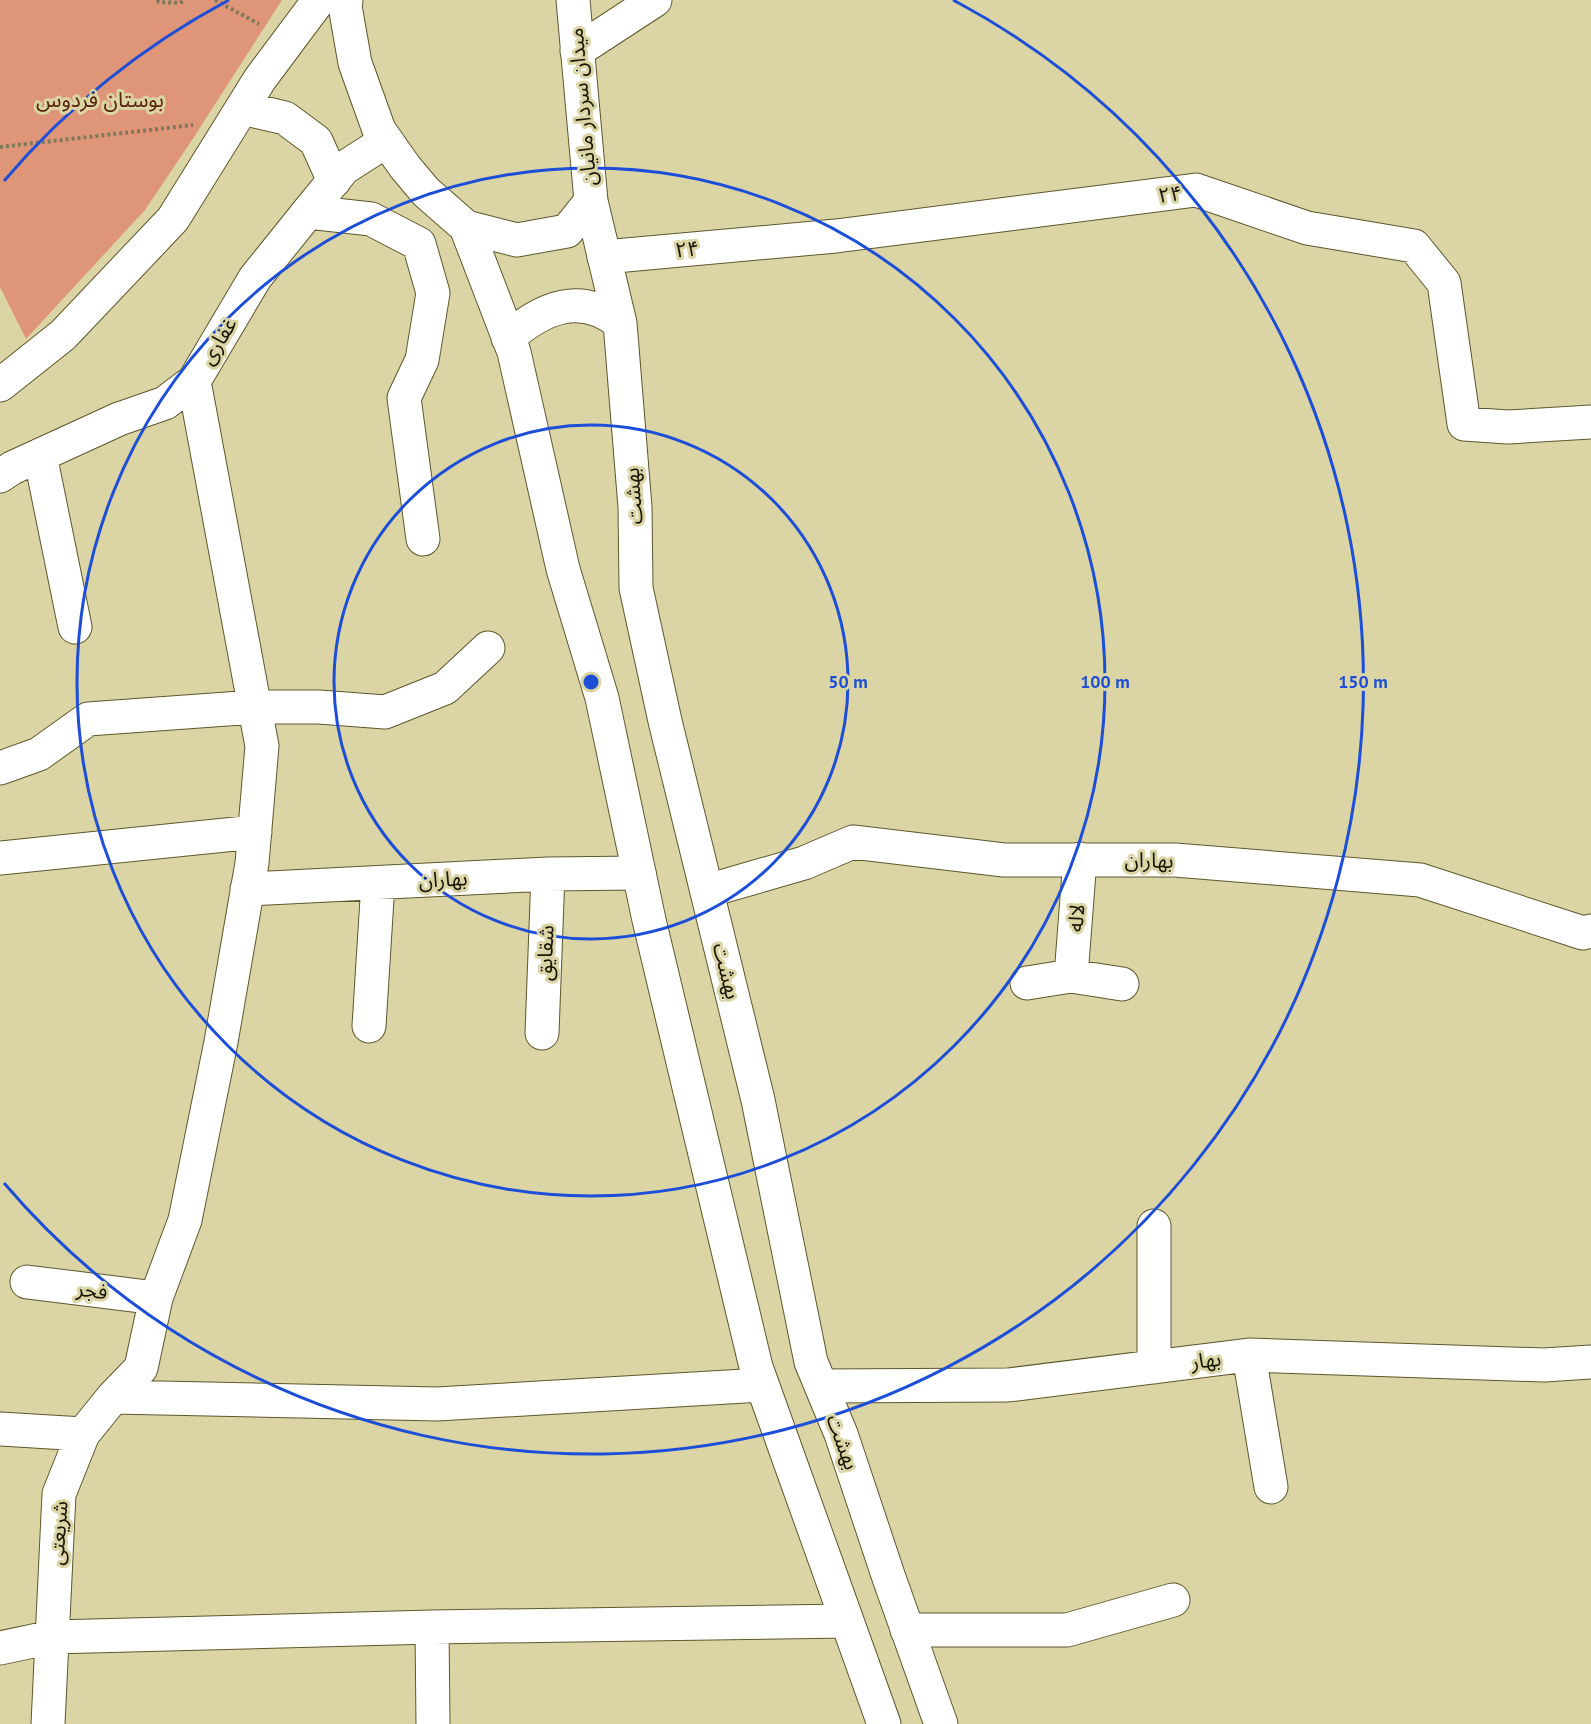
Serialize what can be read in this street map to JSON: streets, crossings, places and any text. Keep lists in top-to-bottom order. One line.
{"streets":{"street":["میدان سردار مانیان","۲۴","غفاری","بهشت","بهاران","لاله","شقایق","فجر","بهار","شریعتی"]},"crossings":[["میدان سردار مانیان","غفاری"],["میدان سردار مانیان","بهشت"],["۲۴","بهشت"],["بهشت","بهاران"],["بهشت","بهار"],["بهاران","لاله"],["بهاران","شقایق"],["فجر","شریعتی"]],"parks":["بوستان فردوس"],"rings":["50 m","100 m","150 m"]}
